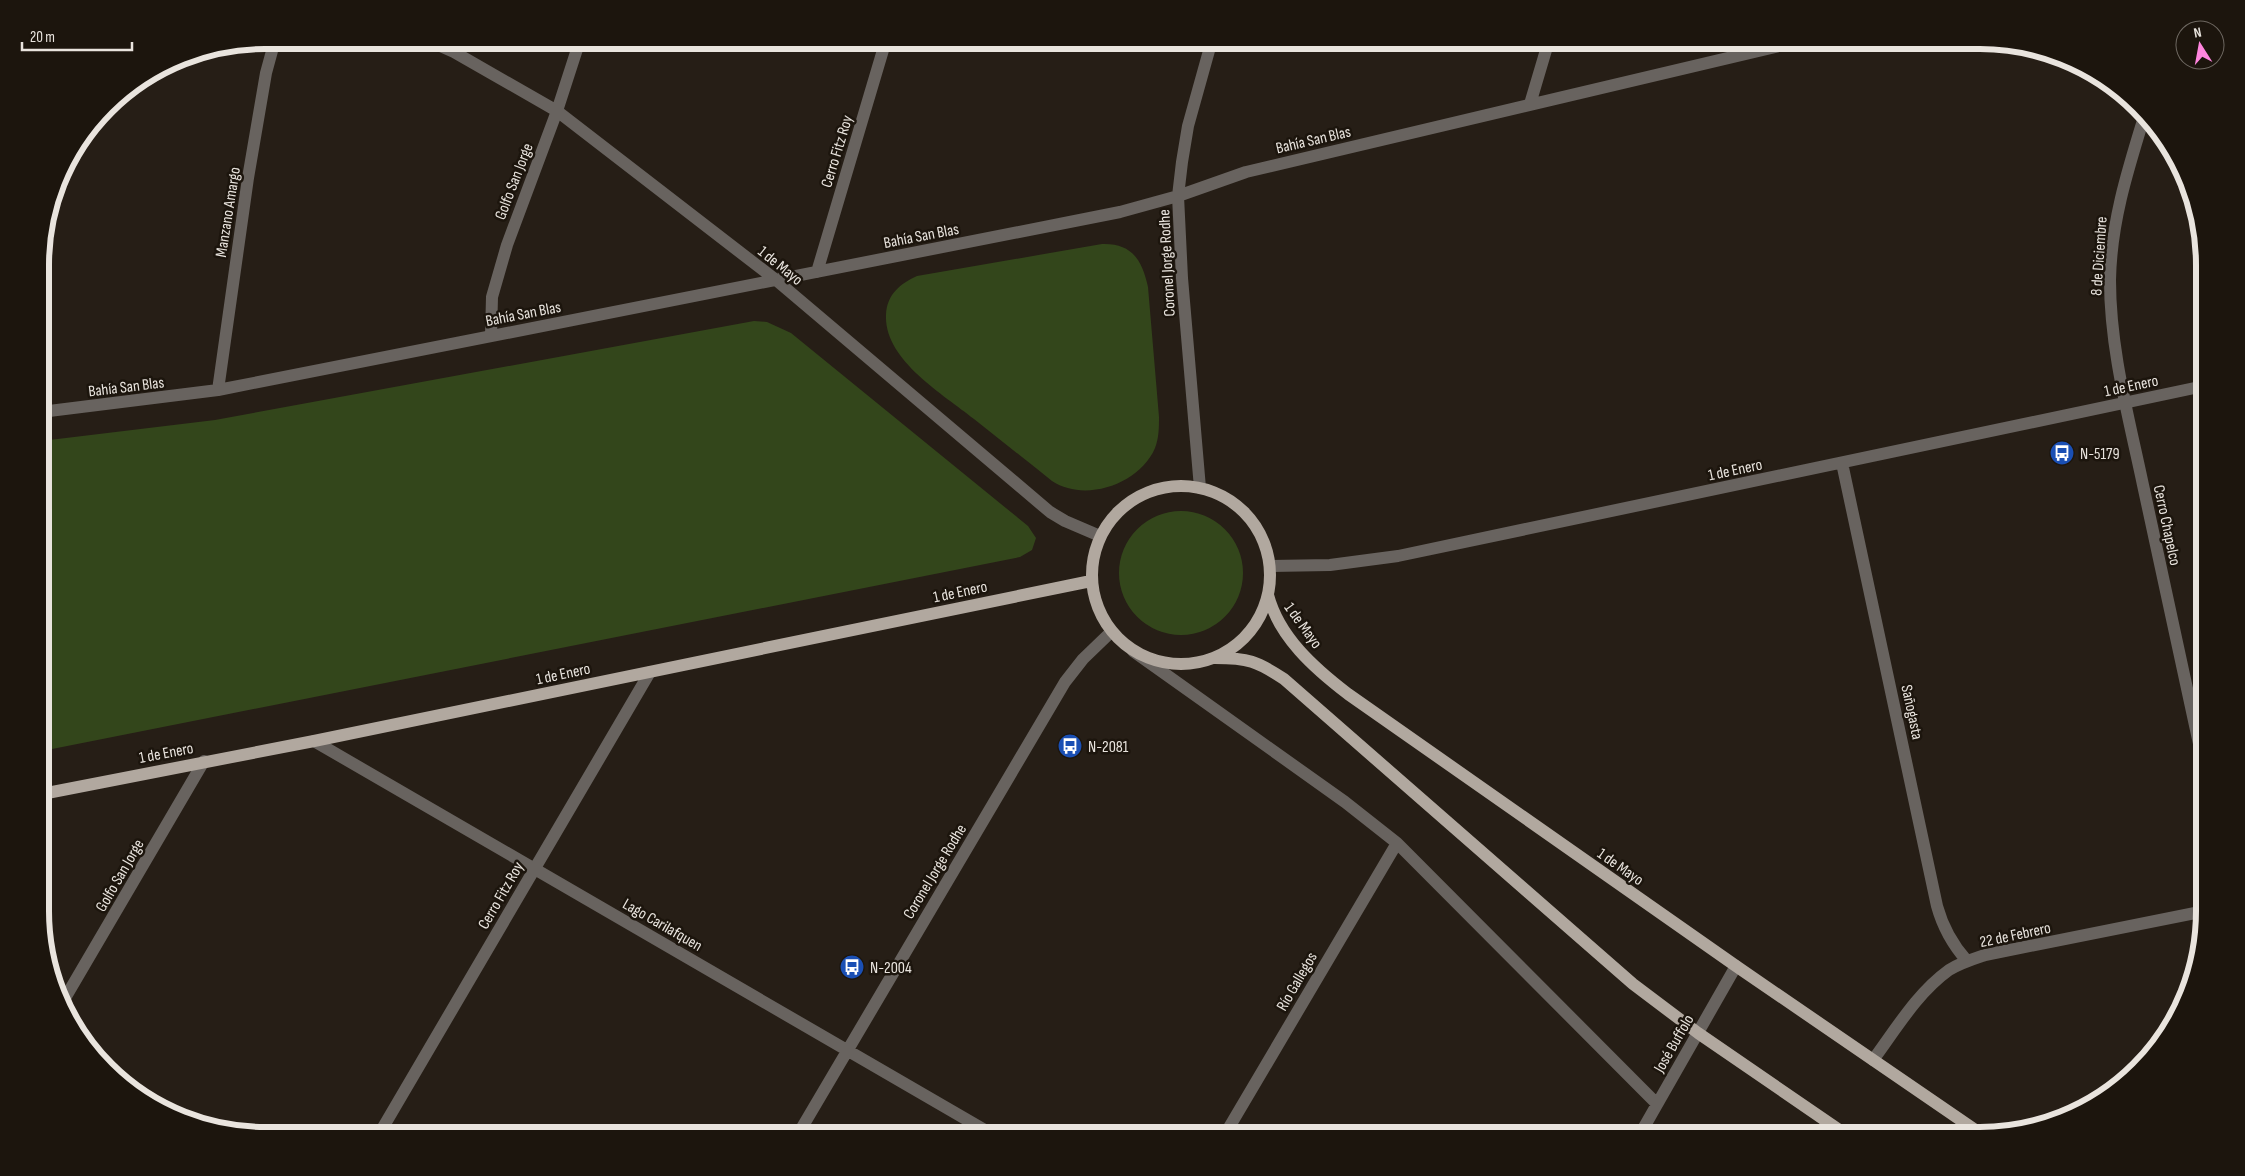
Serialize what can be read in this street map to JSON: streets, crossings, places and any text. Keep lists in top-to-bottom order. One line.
{"streets":{"main road":["1 de Mayo","1 de Enero"],"street":["Bahía San Blas","Cerro Fitz Roy","Golfo San Jorge","Manzano Amargo","8 de Diciembre","Coronel Jorge Rodhe","Cerro Chapelco","Sañogasta","Lago Carilafquen","22 de Febrero","Río Gallegos","José Buffolo"]},"crossings":[["Bahía San Blas","Cerro Fitz Roy"],["Bahía San Blas","Golfo San Jorge"],["Bahía San Blas","Manzano Amargo"],["Bahía San Blas","Coronel Jorge Rodhe"],["Bahía San Blas","1 de Mayo"],["Cerro Fitz Roy","1 de Enero"],["Cerro Fitz Roy","Lago Carilafquen"],["Golfo San Jorge","1 de Mayo"],["Golfo San Jorge","1 de Enero"],["8 de Diciembre","1 de Enero"],["8 de Diciembre","Cerro Chapelco"],["Coronel Jorge Rodhe","1 de Mayo"],["Coronel Jorge Rodhe","1 de Enero"],["Coronel Jorge Rodhe","Lago Carilafquen"],["1 de Mayo","1 de Enero"],["1 de Mayo","22 de Febrero"],["1 de Mayo","José Buffolo"],["1 de Enero","Cerro Chapelco"],["1 de Enero","Sañogasta"],["1 de Enero","Lago Carilafquen"],["Sañogasta","22 de Febrero"]],"places":{"bus stop":["N-5179","N-2081","N-2004"]},"scale_bar":"20 m","north":"top"}
